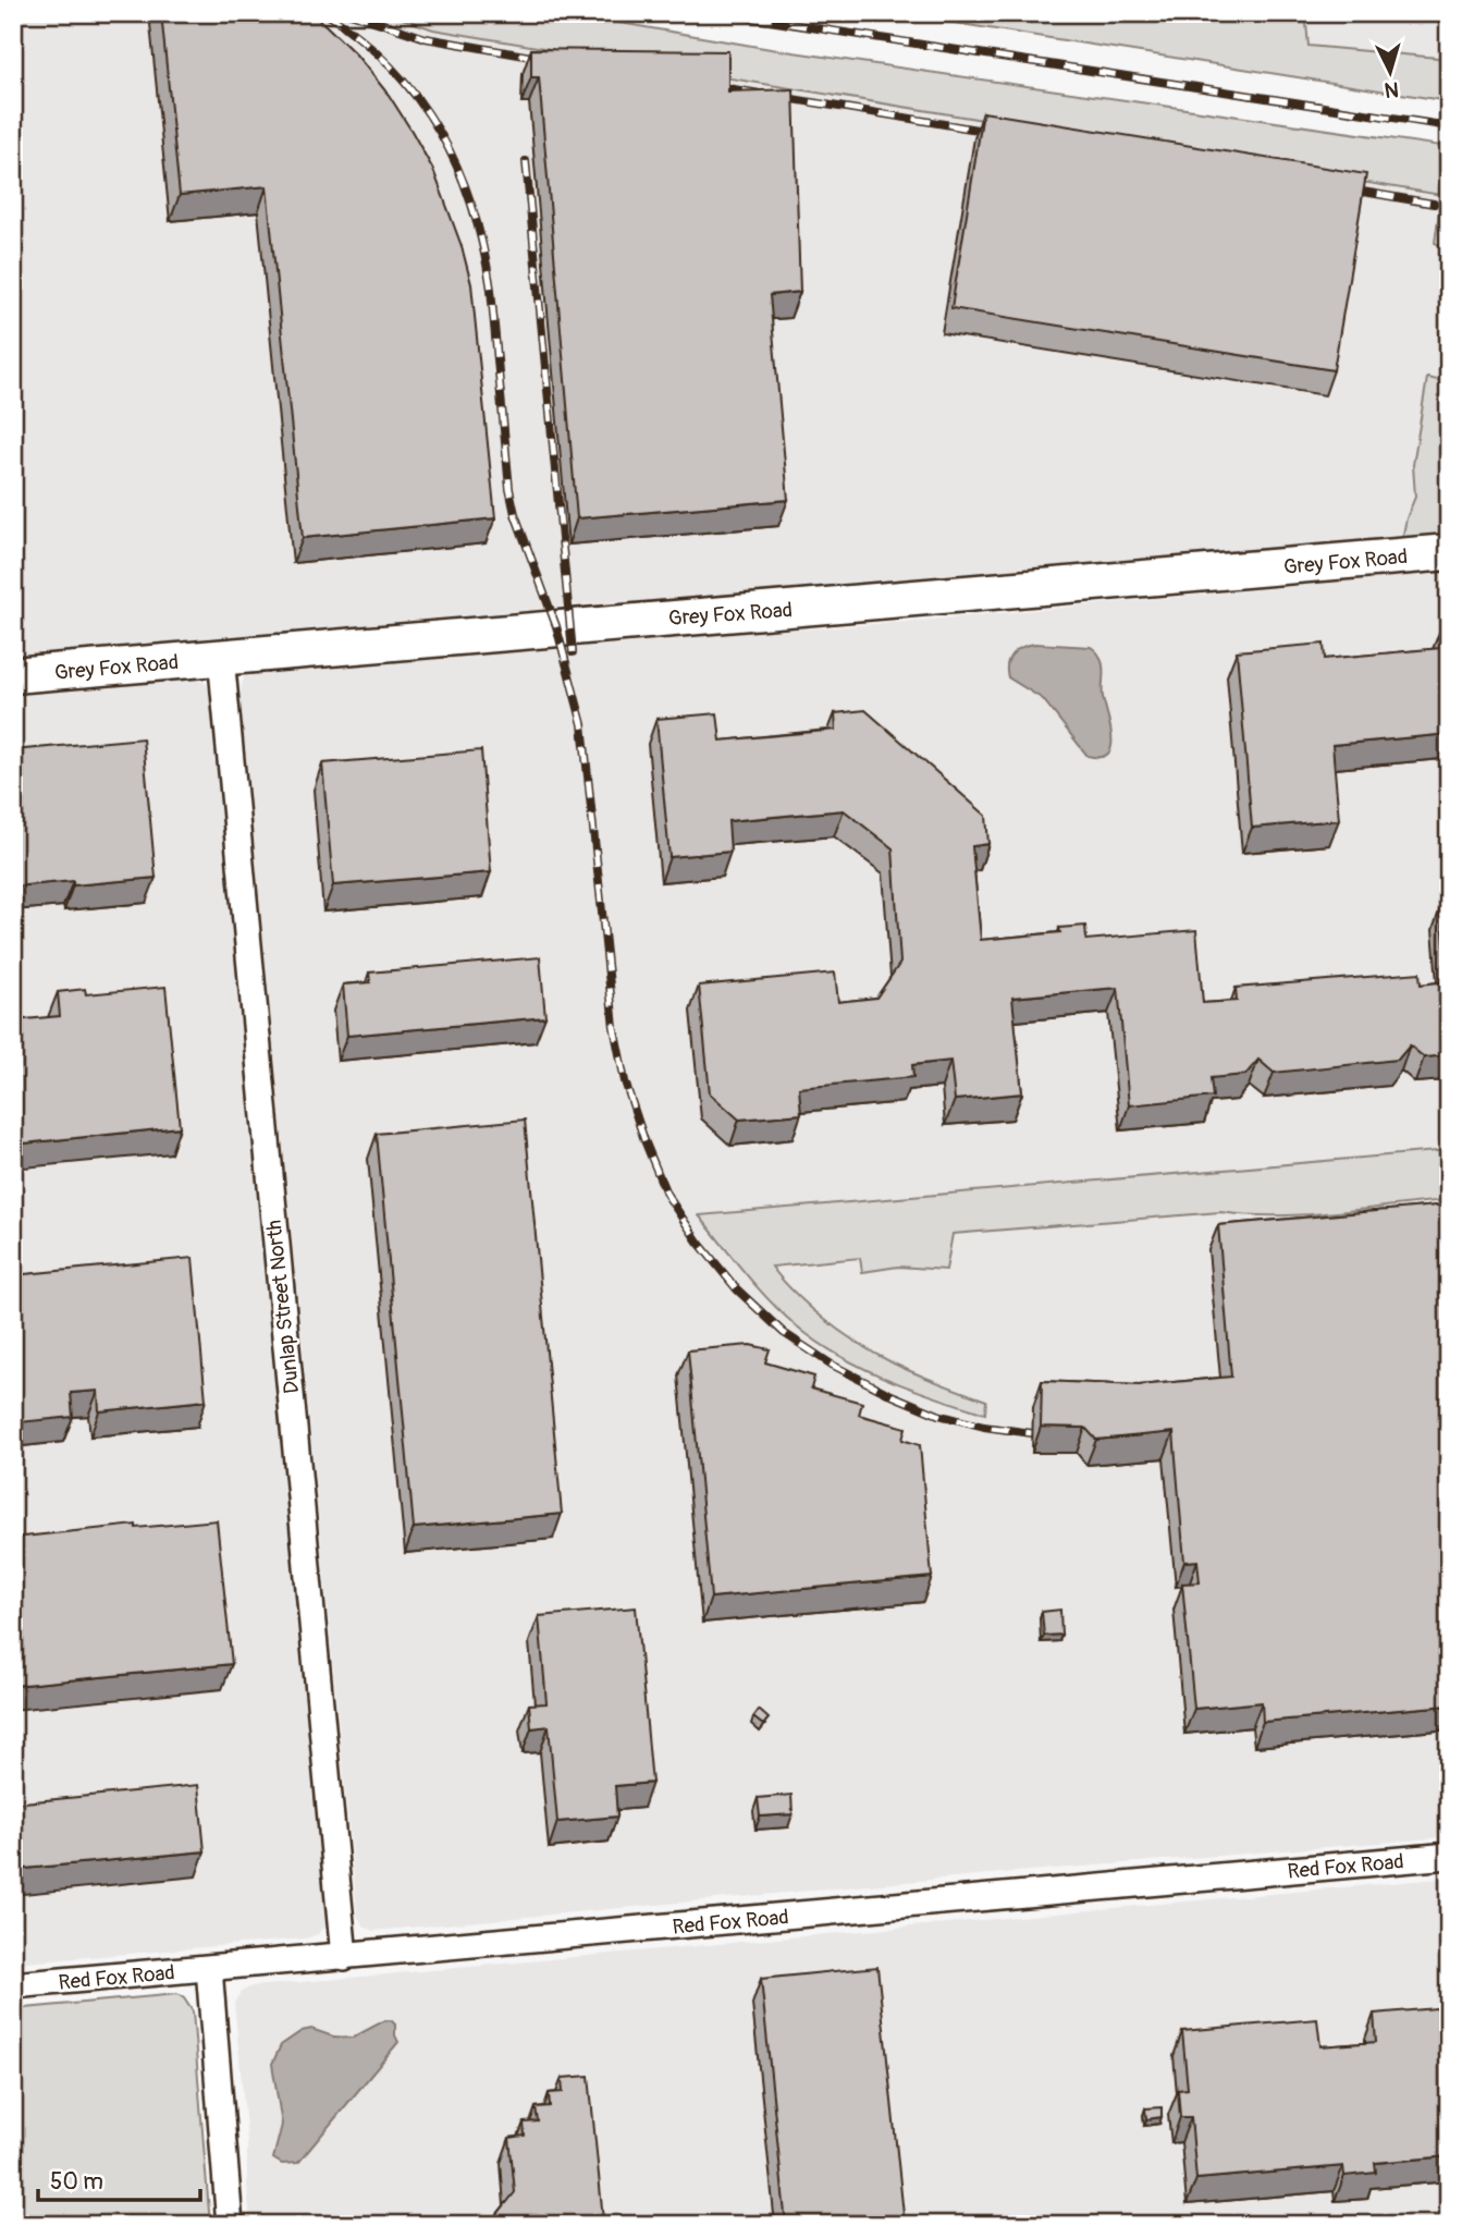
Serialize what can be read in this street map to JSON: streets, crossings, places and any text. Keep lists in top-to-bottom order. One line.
{"streets":{"street":["Grey Fox Road","Dunlap Street North","Red Fox Road"]},"crossings":[["Grey Fox Road","Dunlap Street North"],["Dunlap Street North","Red Fox Road"]],"scale_bar":"50 m","north":"bottom"}
